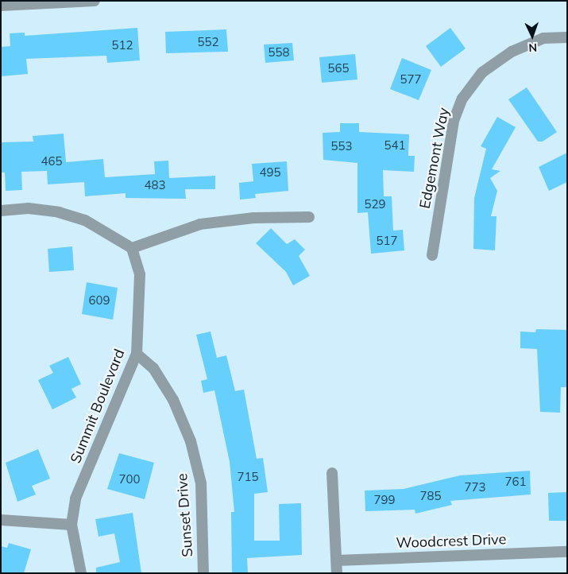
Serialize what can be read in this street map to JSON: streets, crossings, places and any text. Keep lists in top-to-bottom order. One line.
{"streets":{"street":["Edgemont Way","Summit Boulevard","Sunset Drive","Woodcrest Drive"]},"crossings":[["Summit Boulevard","Sunset Drive"]],"house_numbers":["552","512","558","565","577","541","553","465","495","483","529","517","609","715","700","761","773","785","799"],"north":"bottom"}
